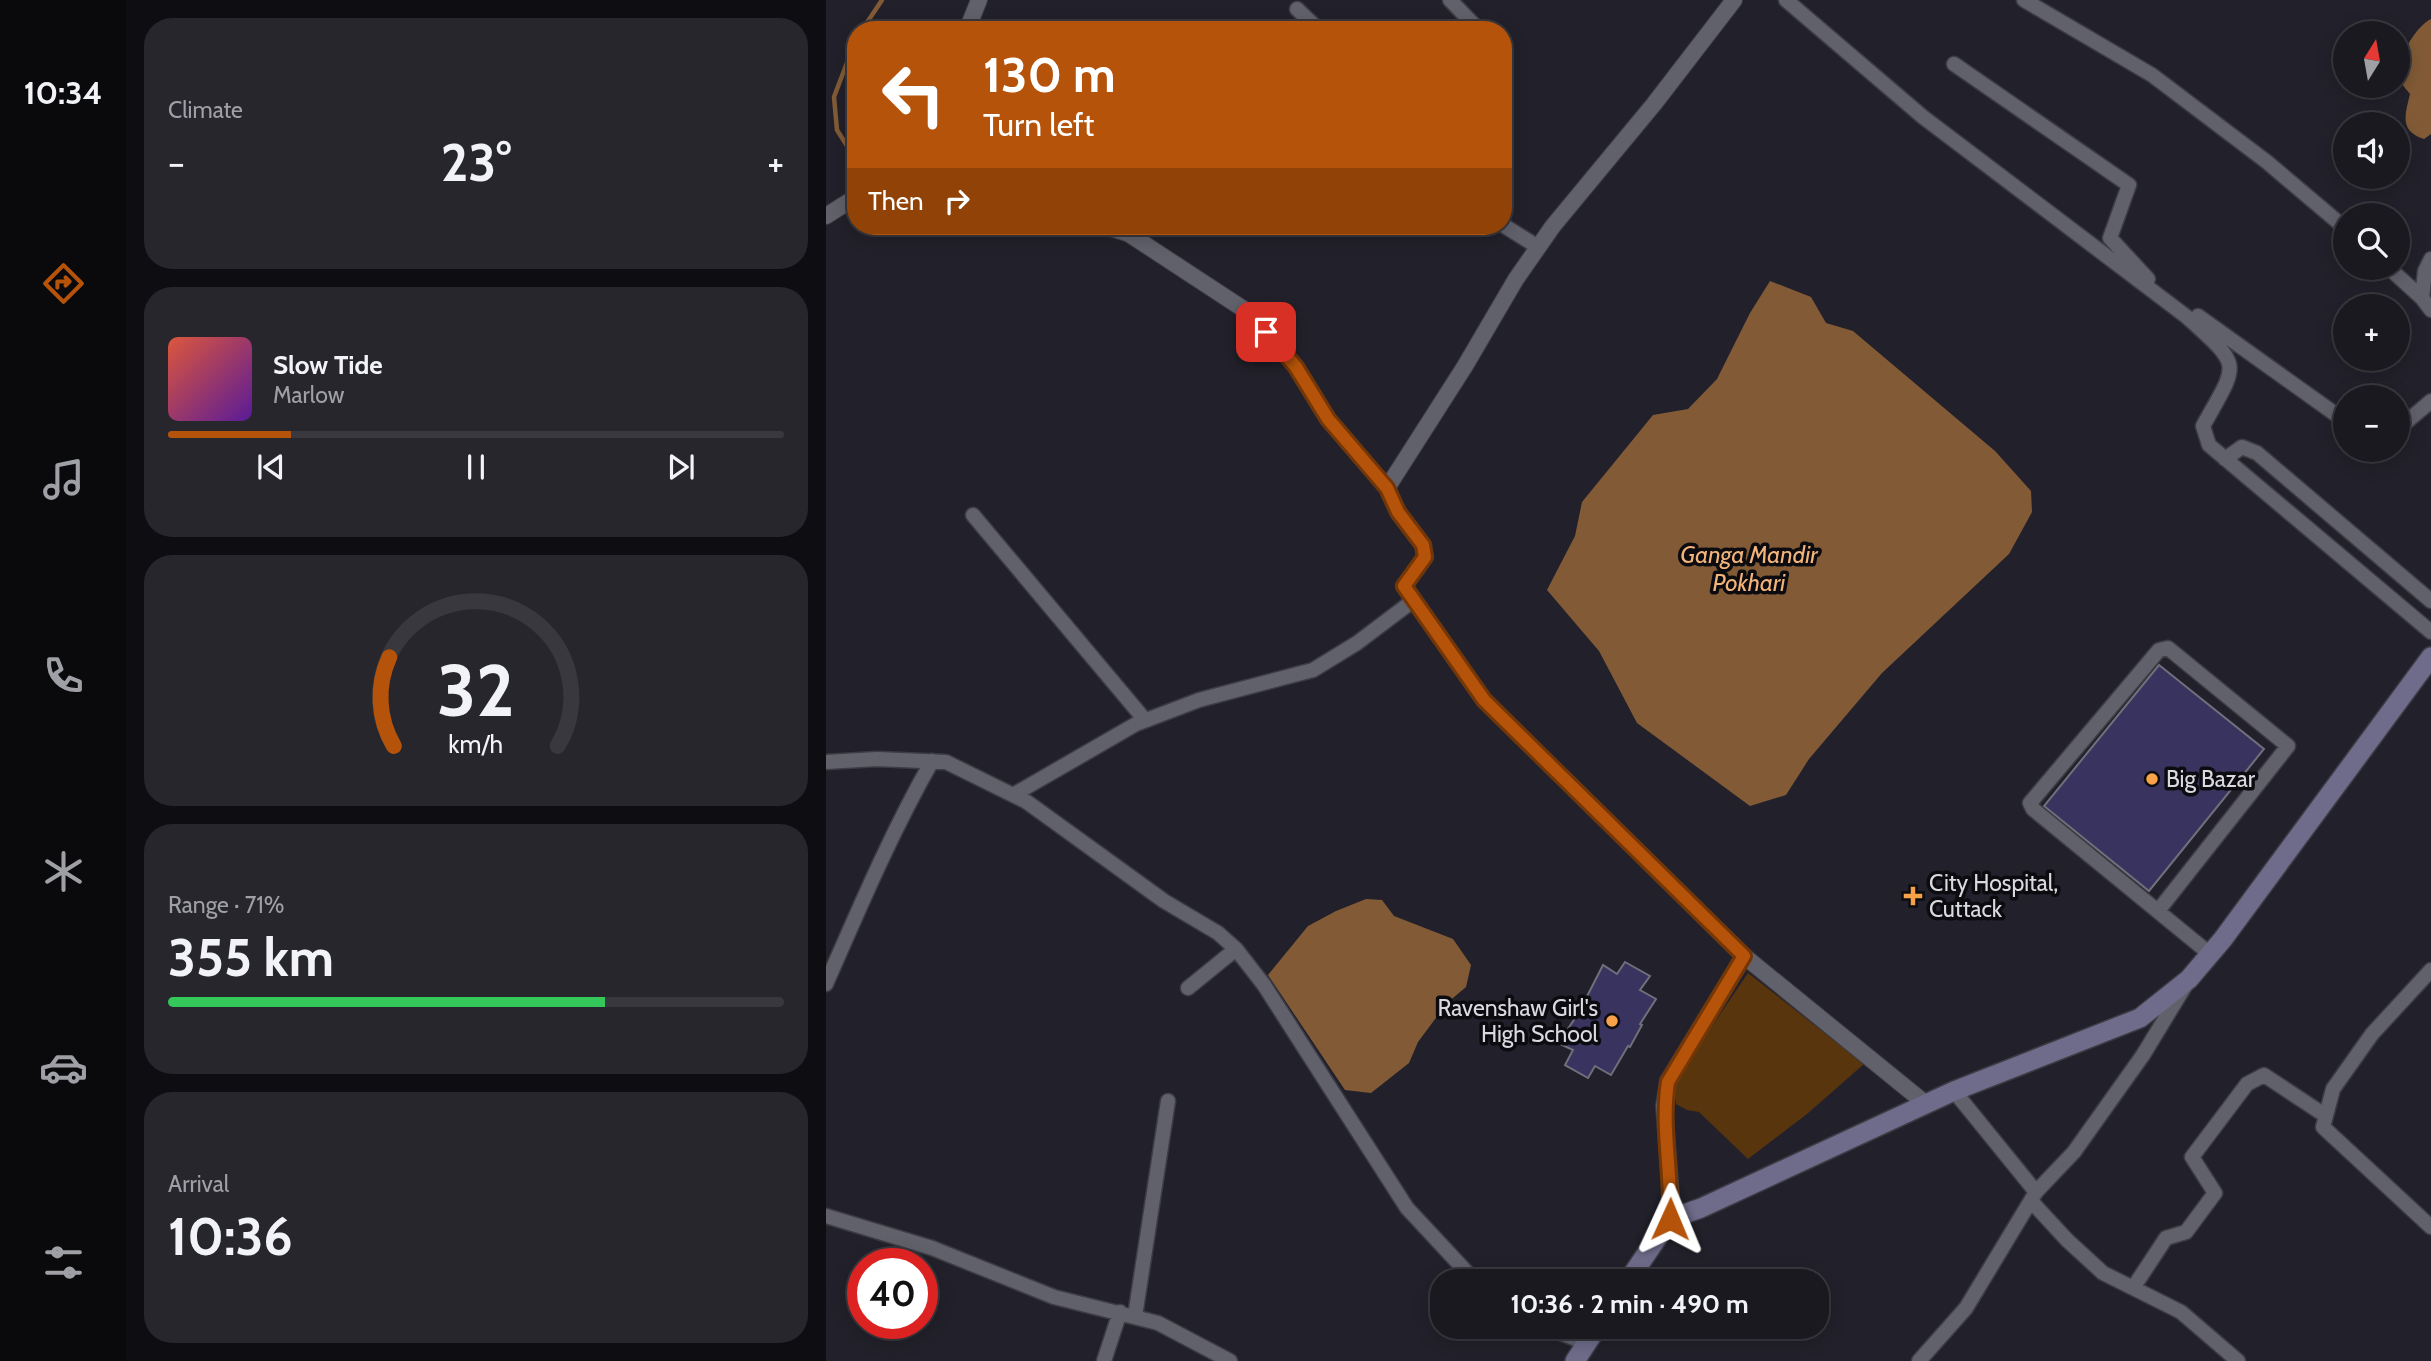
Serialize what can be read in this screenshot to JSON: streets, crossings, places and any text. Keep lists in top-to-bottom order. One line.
{"water":["Ganga Mandir Pokhari"],"places":{"other":["Big Bazar","Ravenshaw Girl's High School"],"health":["City Hospital, Cuttack"]},"north":"top","page":{"tabs":"10:34","tile":["Climate",["Range · 71%","355 km"],["Arrival","10:36"]],"map_buttons":["+","−"],"turn":["130 m","Turn left"],"heat":["−","23°","+"],"then":"Then","song":["Slow Tide","Marlow"],"limit":"40","trip":"10:36 · 2 min · 490 m","gauge":["32","km/h"]}}
